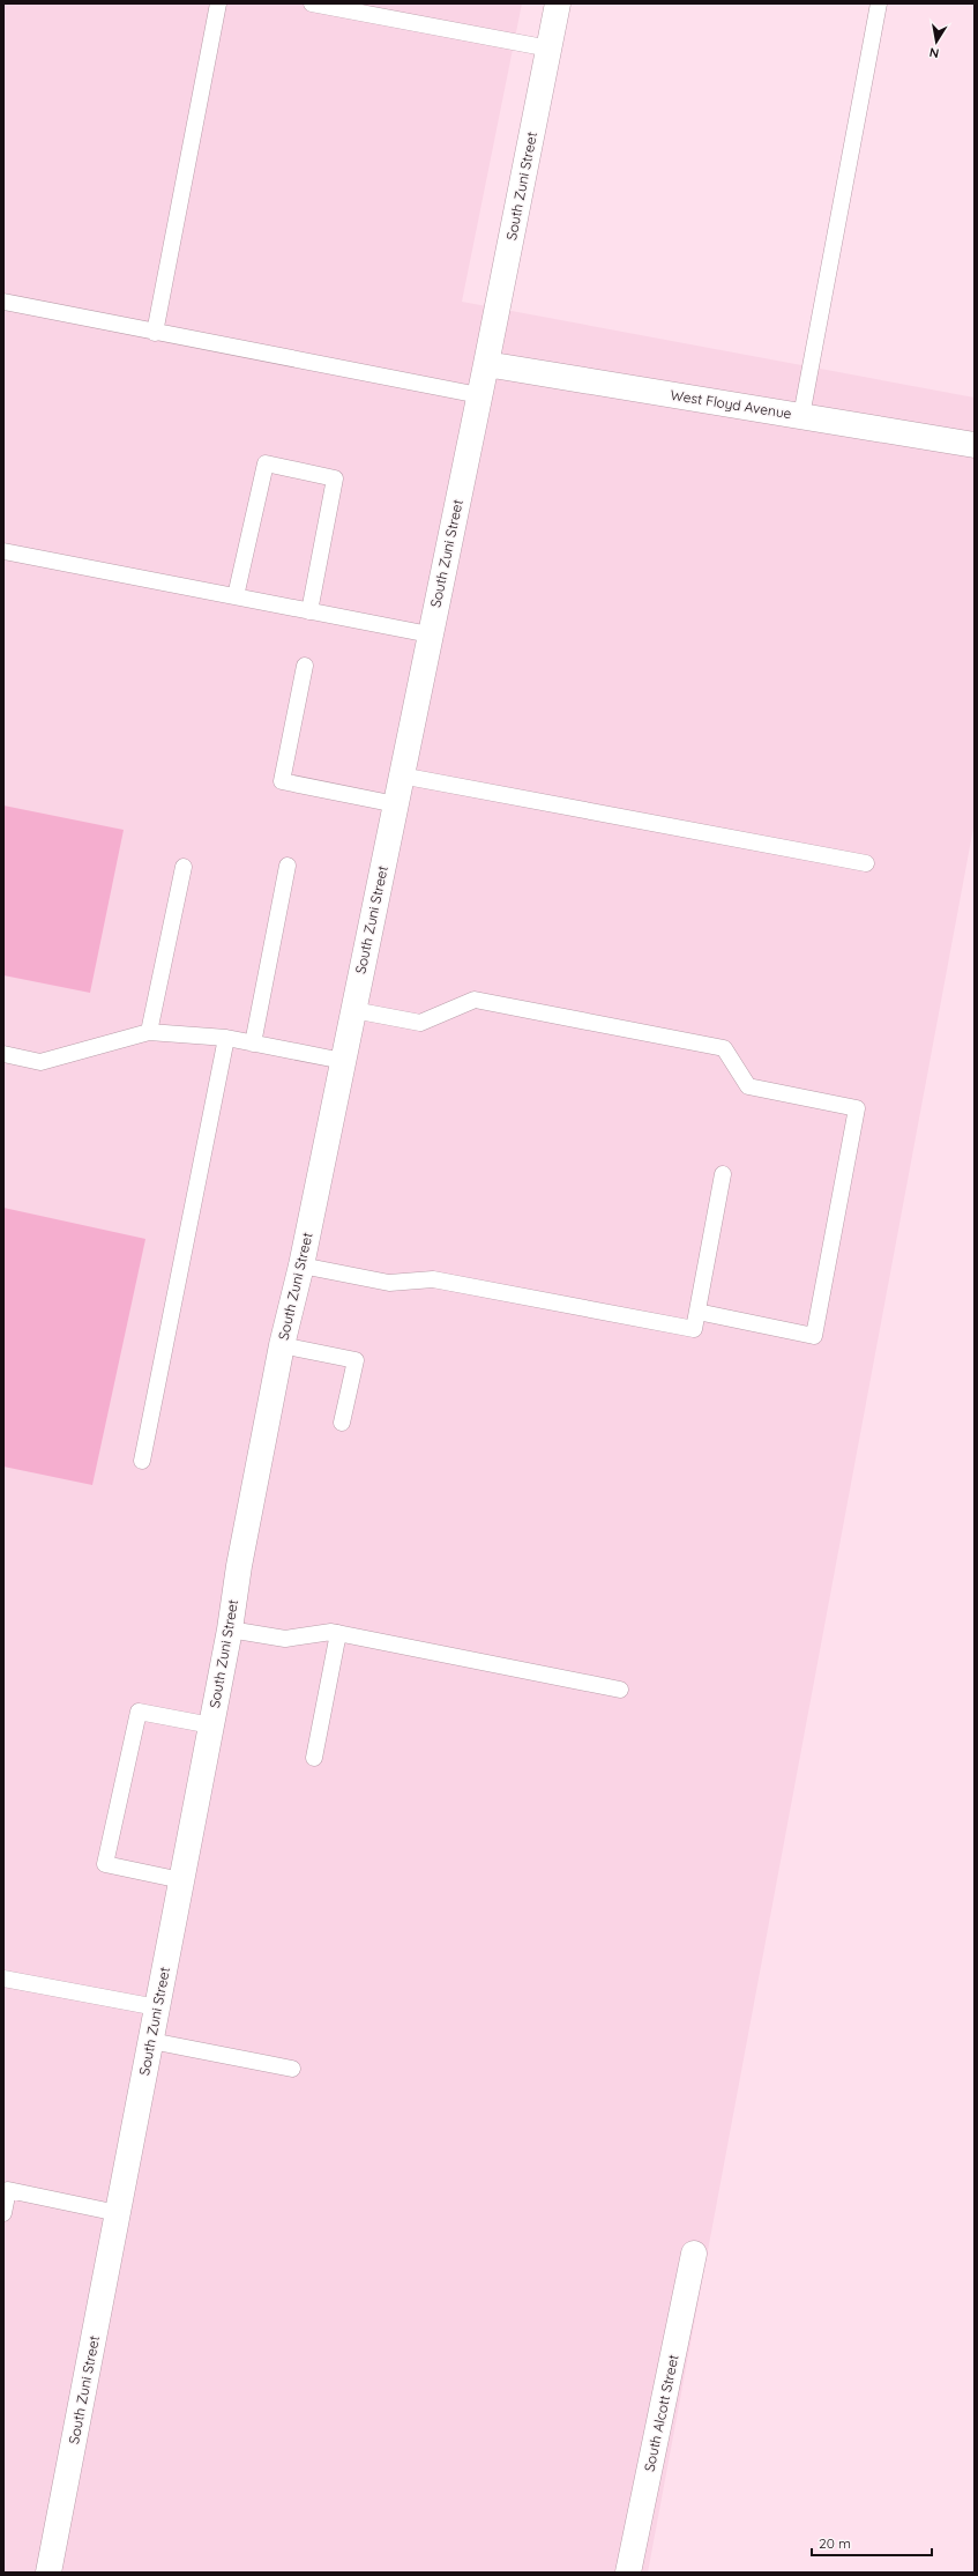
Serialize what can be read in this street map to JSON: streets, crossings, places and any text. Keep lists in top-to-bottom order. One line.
{"streets":{"street":["South Zuni Street","West Floyd Avenue","South Alcott Street"]},"crossings":[["South Zuni Street","West Floyd Avenue"]],"scale_bar":"20 m","north":"bottom"}
